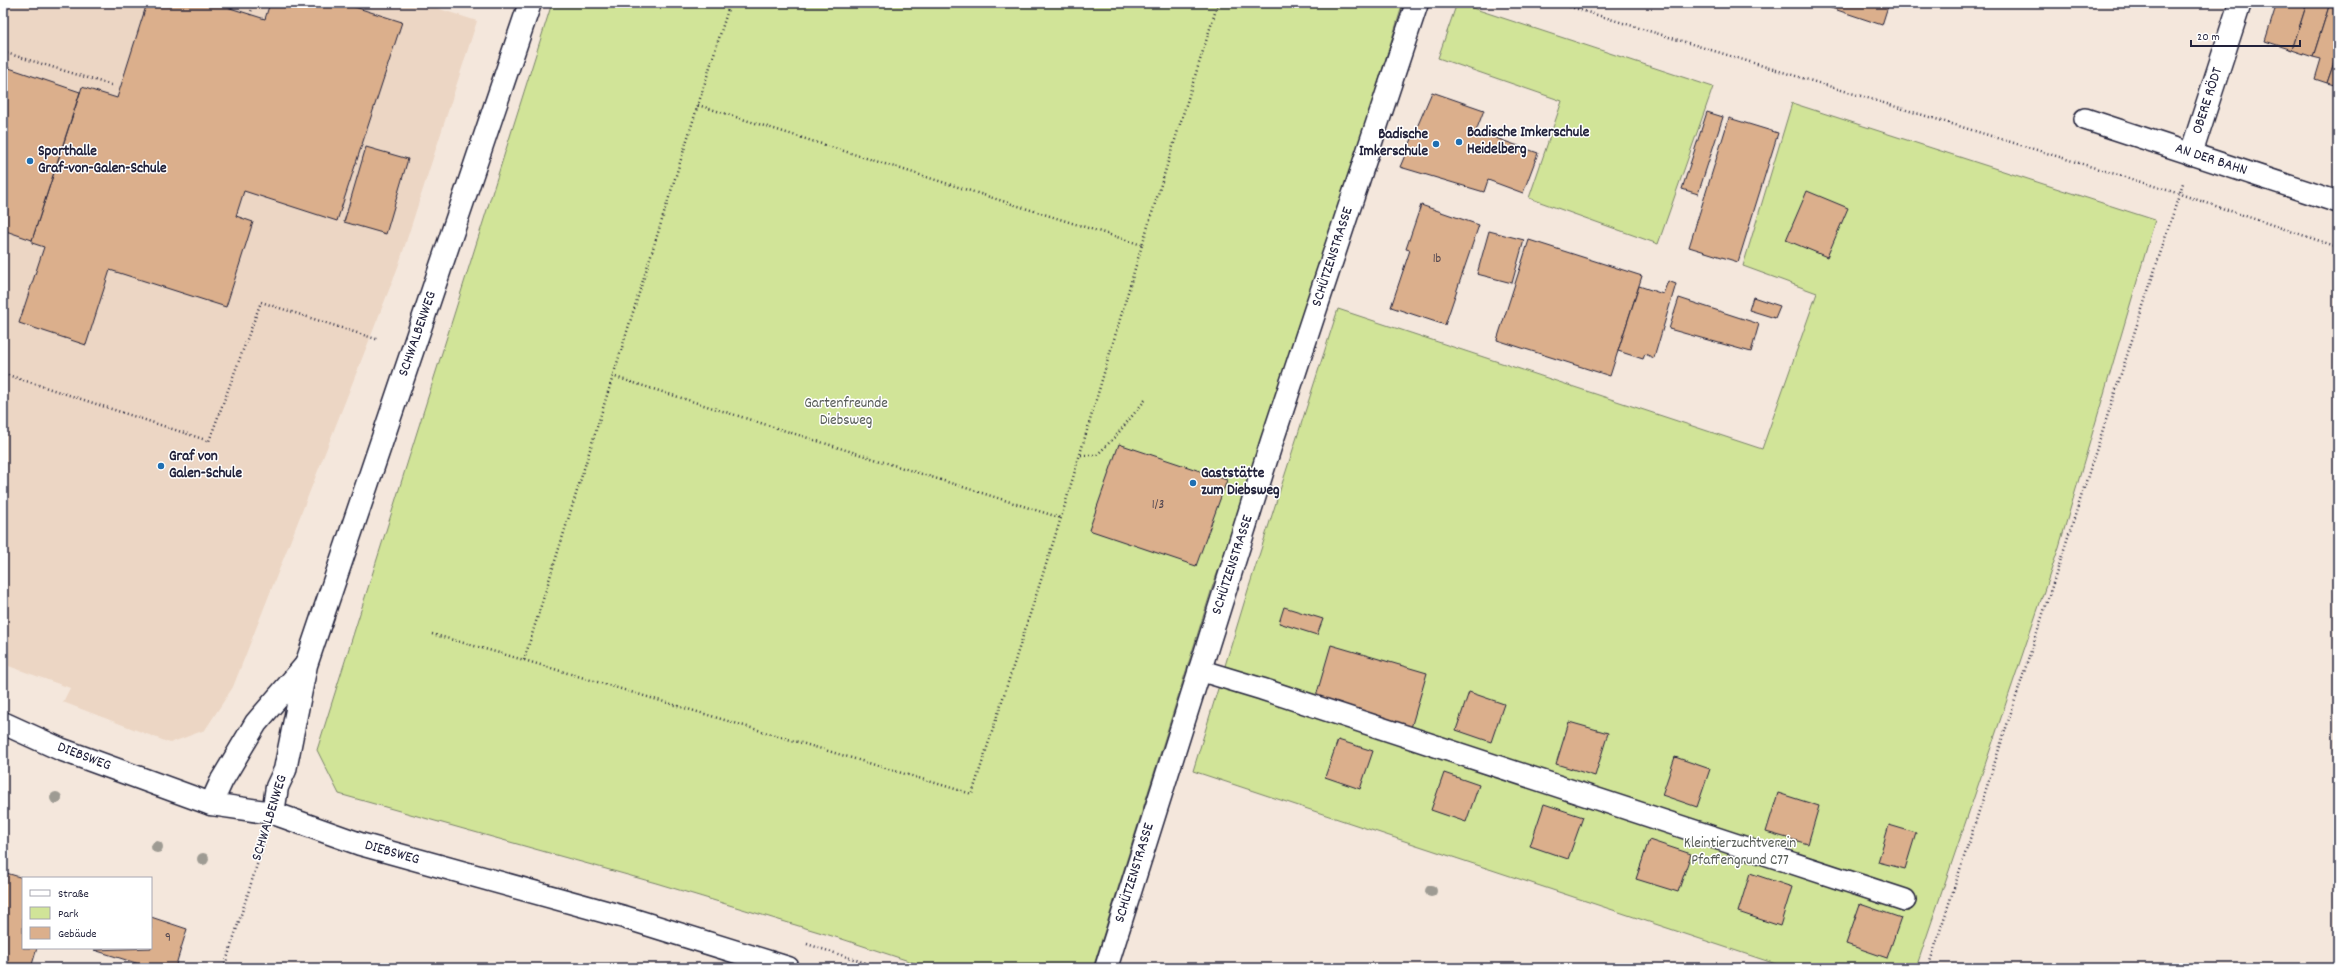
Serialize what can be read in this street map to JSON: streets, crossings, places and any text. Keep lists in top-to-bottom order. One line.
{"streets":{"street":["OBERE RÖDT","SCHÜTZENSTRASSE","SCHWALBENWEG","DIEBSWEG"],"lane":["AN DER BAHN"]},"crossings":[["OBERE RÖDT","AN DER BAHN"],["SCHWALBENWEG","DIEBSWEG"]],"parks":["Gartenfreunde Diebsweg","Kleintierzuchtverein Pfaffengrund C77"],"places":["Badische Imkerschule Heidelberg","Badische Imkerschule","Sporthalle Graf-von-Galen-Schule","Graf von Galen-Schule","Gaststätte zum Diebsweg"],"house_numbers":["1b","1/3","9"],"legend":["Straße","Park","Gebäude"],"scale_bar":"20 m"}
